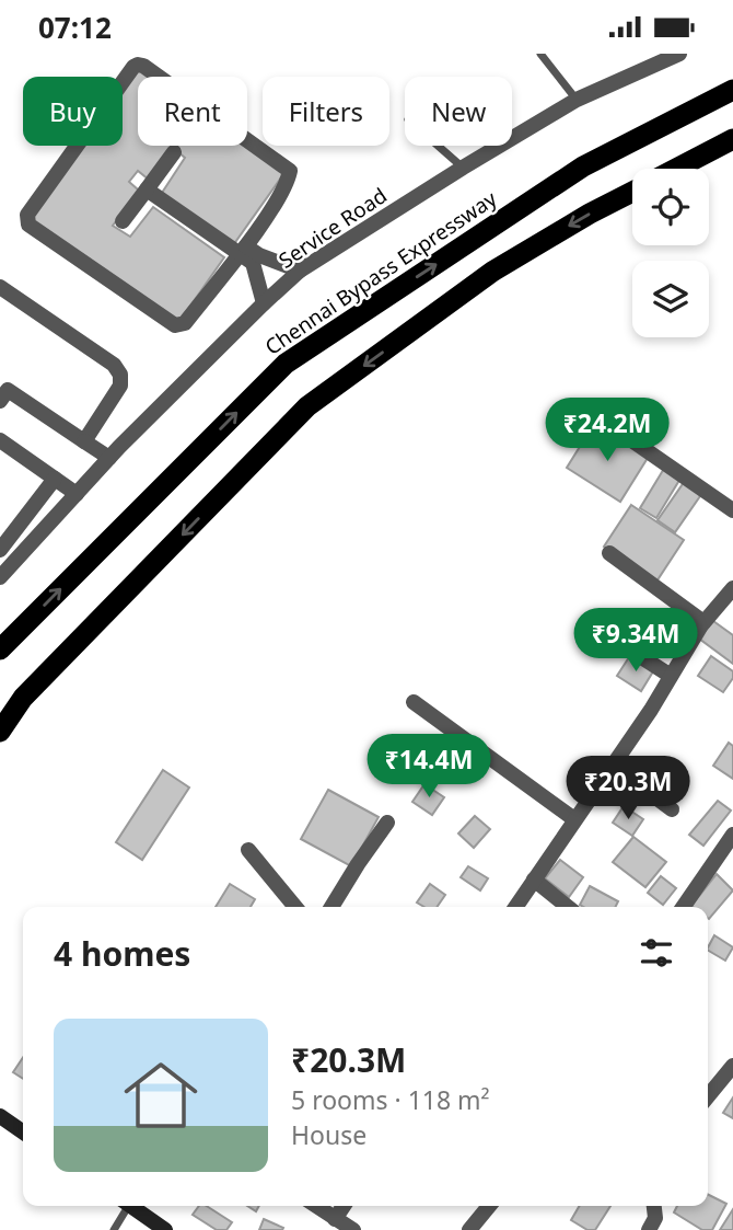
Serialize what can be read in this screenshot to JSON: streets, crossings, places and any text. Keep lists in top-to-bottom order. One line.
{"streets":{"highway":["Chennai Bypass Expressway"],"street":["Service Road"]},"page":{"status":"07:12","chip":["Buy","Rent","Filters","New"],"price":["₹24.2M","₹9.34M","₹14.4M","₹20.3M"],"heading":"4 homes","list":[{"name":"₹20.3M","note":"5 rooms · 118 m² · House"}]}}
